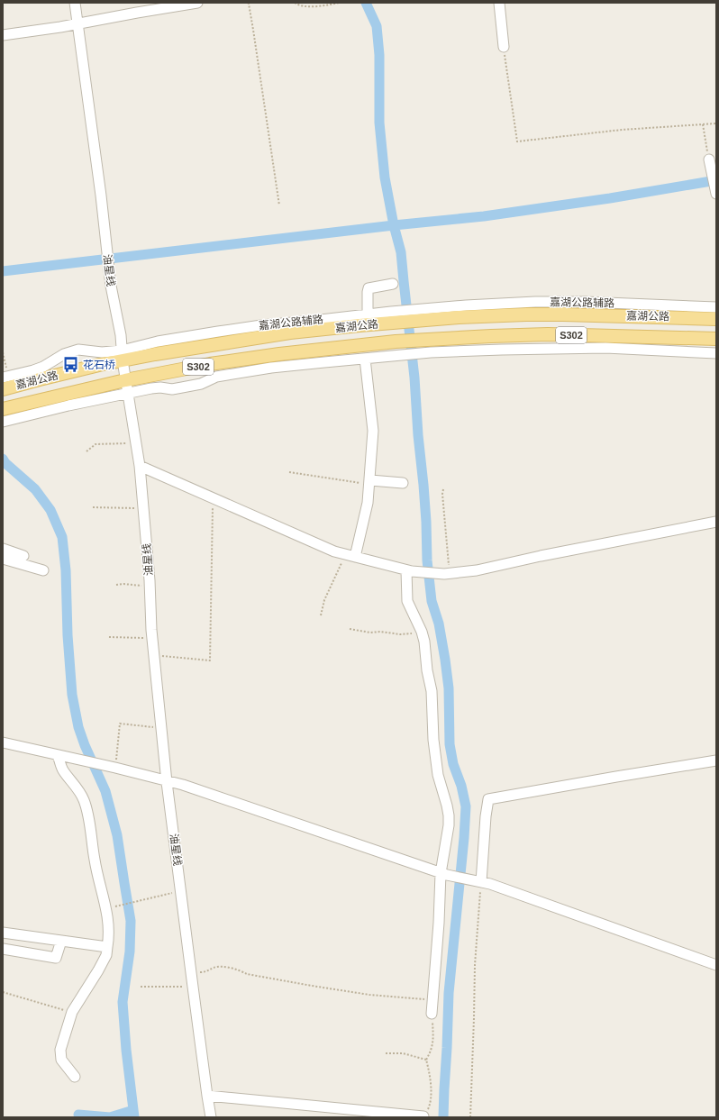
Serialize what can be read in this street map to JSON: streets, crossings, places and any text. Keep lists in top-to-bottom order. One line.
{"streets":{"main road":["嘉湖公路","S302"],"street":["油星线","嘉湖公路辅路"]},"crossings":[["油星线","嘉湖公路辅路"],["油星线","嘉湖公路"],["嘉湖公路辅路","嘉湖公路"]],"places":{"bus stop":["花石桥"]}}
